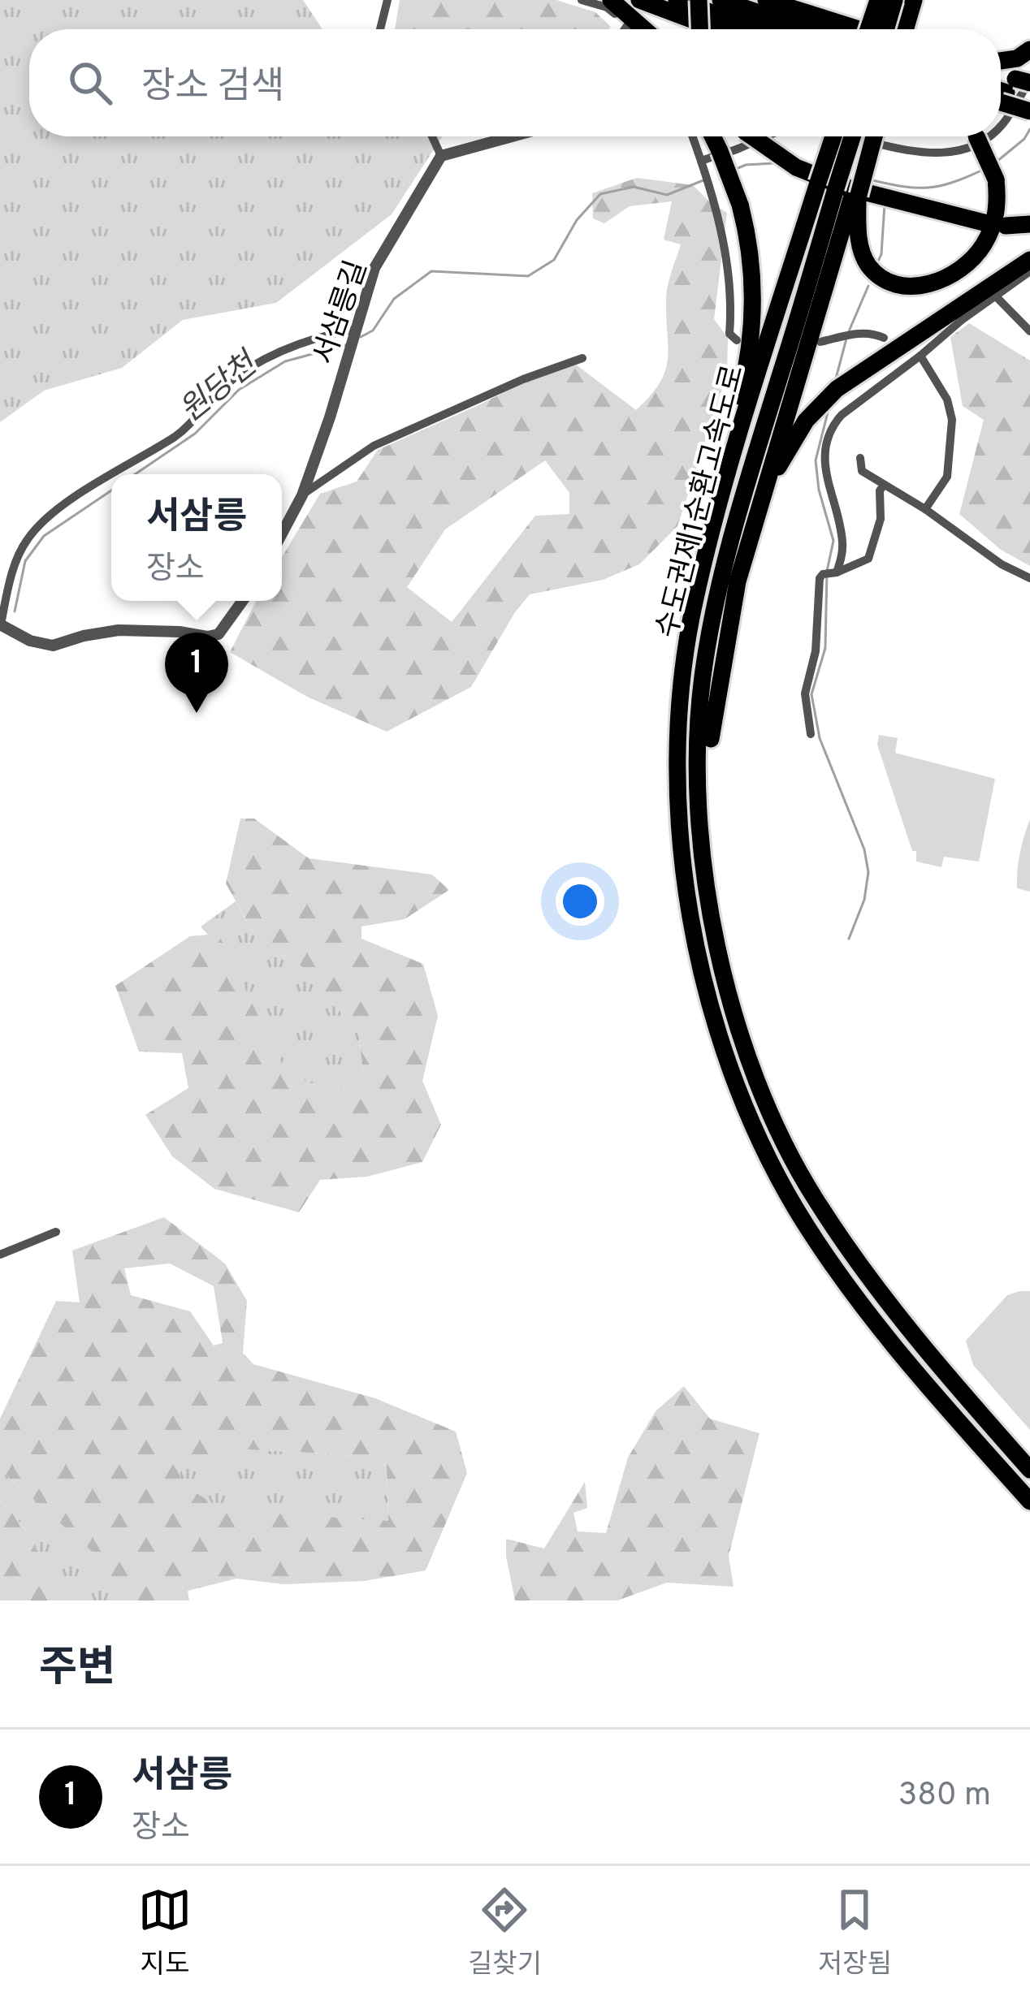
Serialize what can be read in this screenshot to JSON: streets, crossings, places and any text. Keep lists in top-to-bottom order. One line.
{"streets":{"highway":["수도권제1순환고속도로"],"street":["서삼릉길"]},"water":["원당천"],"page":{"search":"장소 검색","popup":["서삼릉","장소"],"pins":"1","heading":"주변","list":[{"mark":"1","name":"서삼릉","note":"장소","value":"380 m"}],"nav":["지도","길찾기","저장됨"]}}
